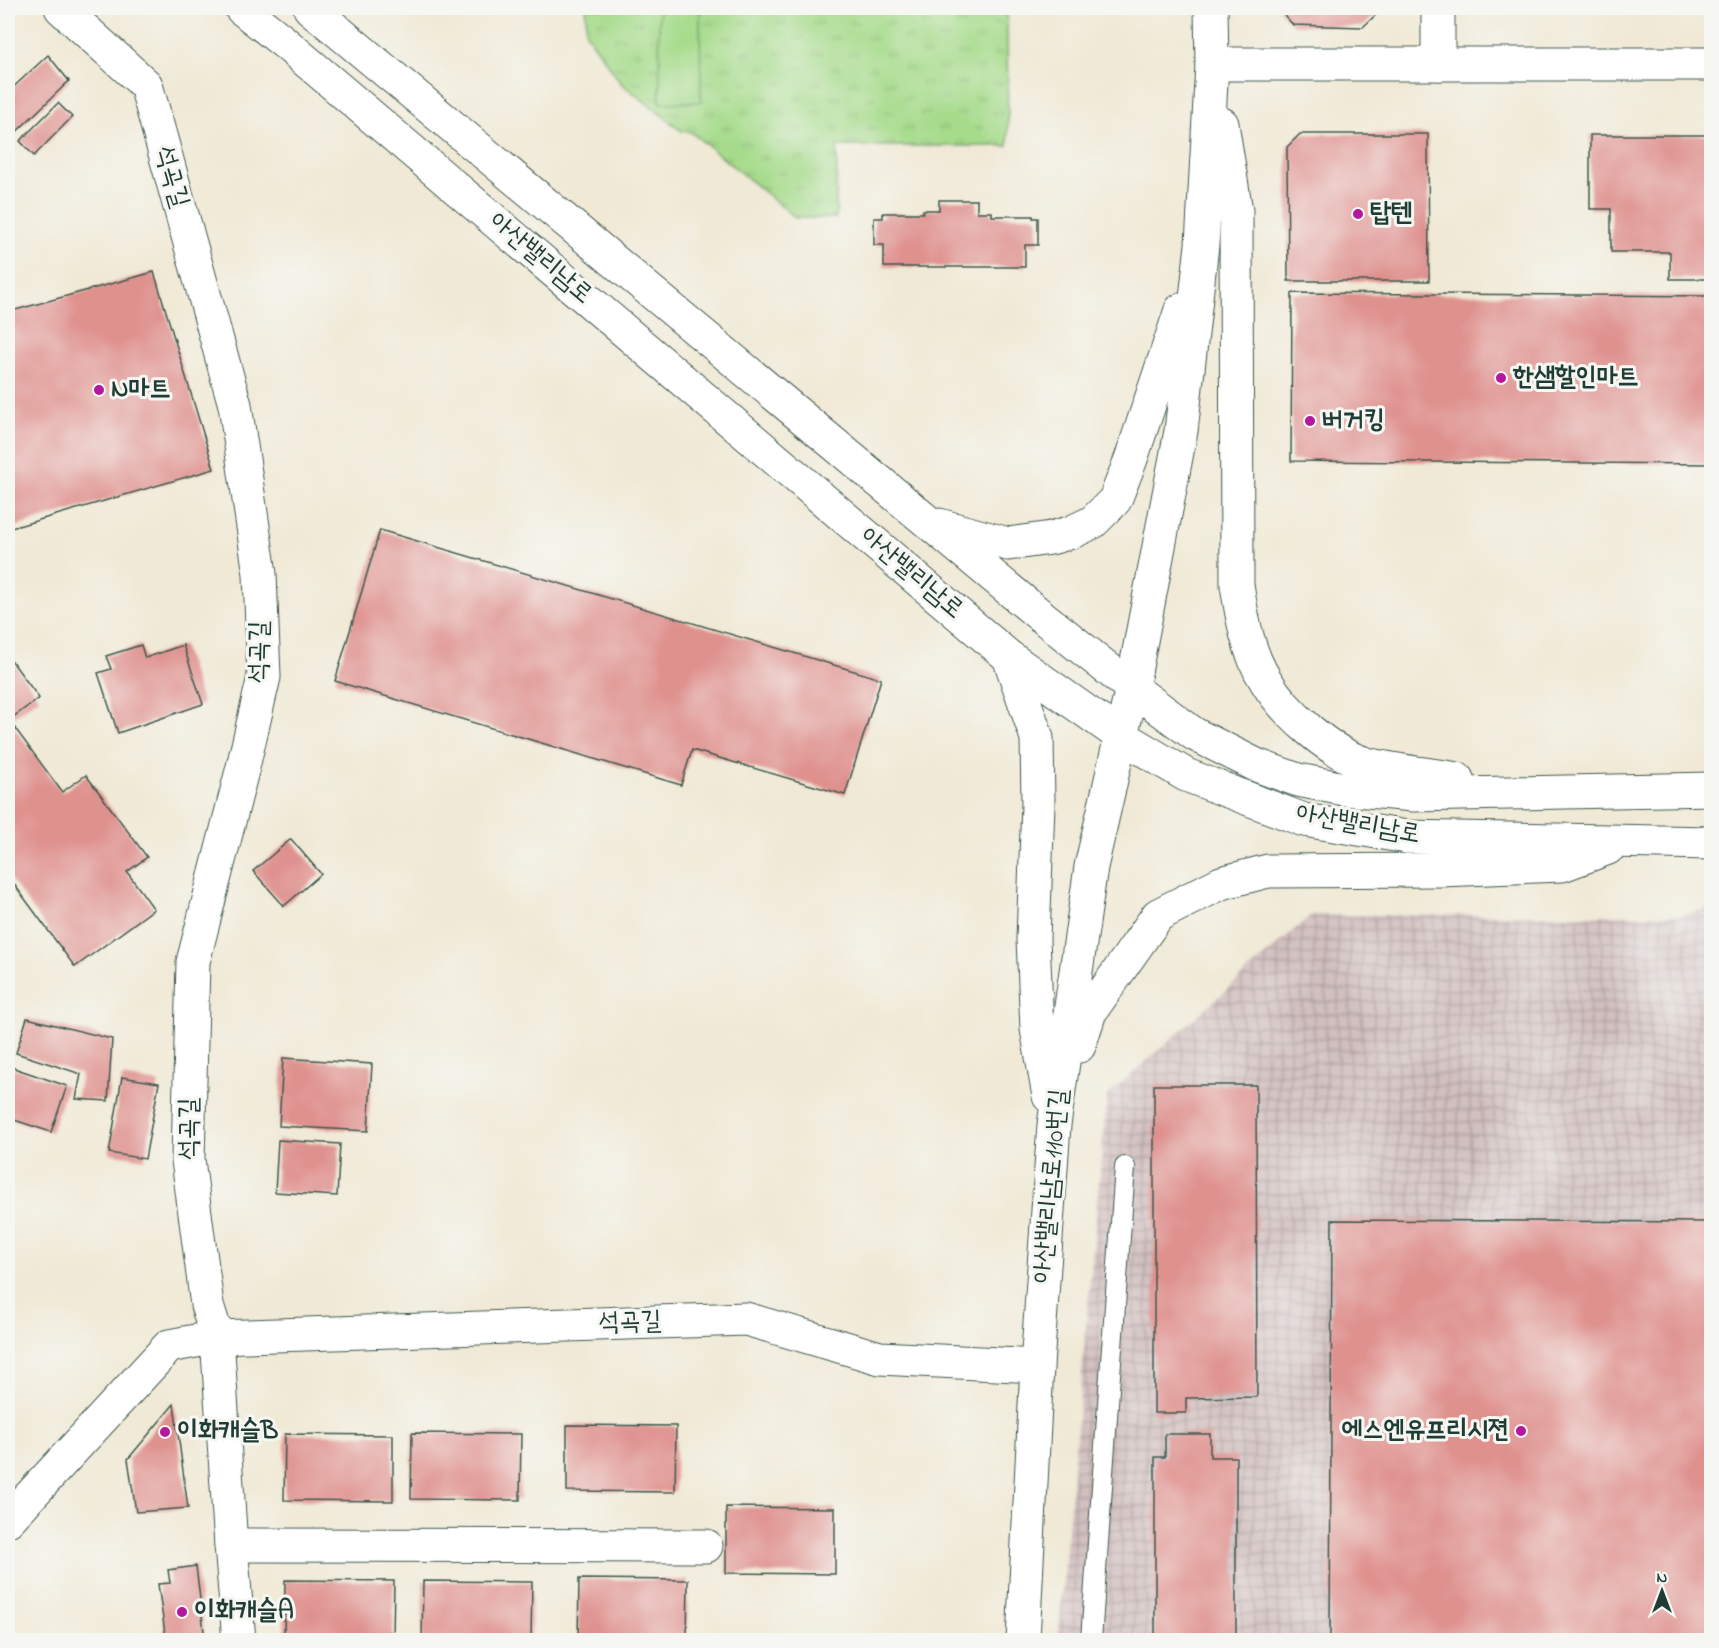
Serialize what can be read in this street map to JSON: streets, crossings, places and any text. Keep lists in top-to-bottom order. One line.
{"streets":{"street":["석곡길","아산밸리남로","아산밸리남로110번길"]},"crossings":[["석곡길","아산밸리남로110번길"],["아산밸리남로","아산밸리남로110번길"]],"places":["탑텐","한샘할인마트","N마트","버거킹","에스엔유프리시젼","이화캐슬B","이화캐슬A"],"north":"top"}
